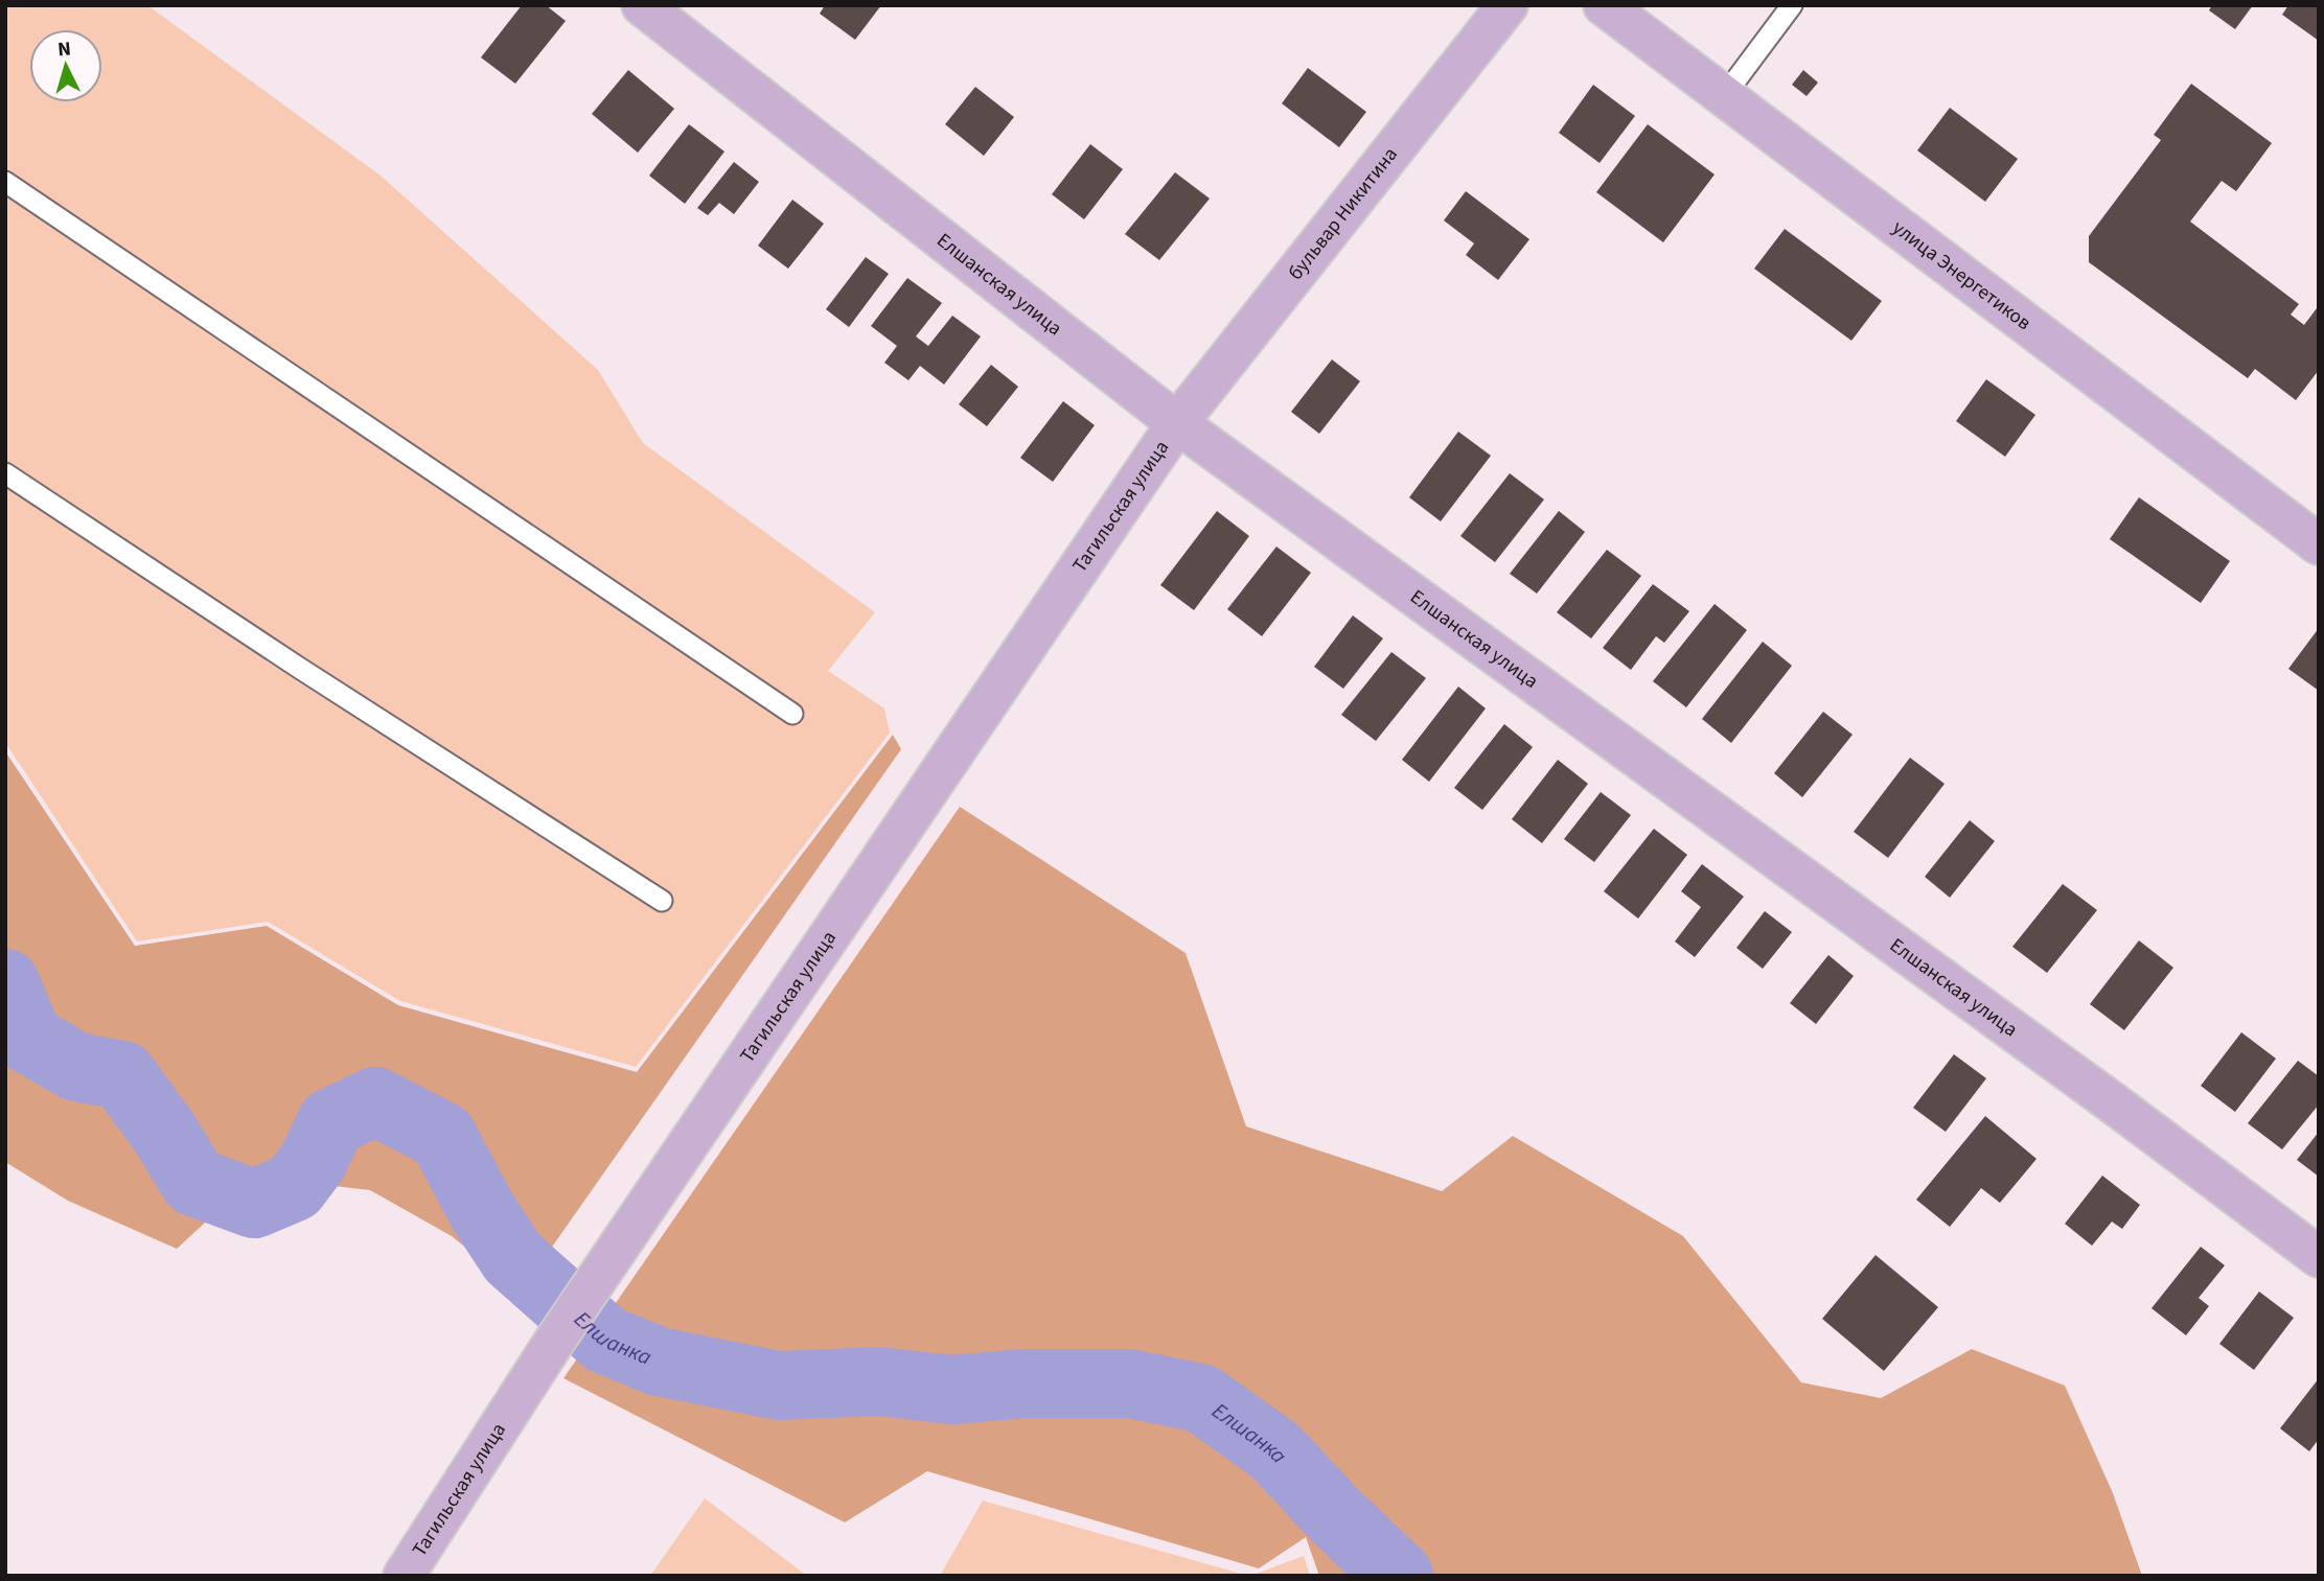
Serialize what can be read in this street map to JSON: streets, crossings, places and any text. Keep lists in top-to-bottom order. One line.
{"streets":{"main road":["бульвар Никитина","улица Энергетиков","Елшанская улица","Тагильская улица"]},"crossings":[["бульвар Никитина","Елшанская улица"],["бульвар Никитина","Тагильская улица"],["Елшанская улица","Тагильская улица"]],"water":["Елшанка"],"north":"top"}
